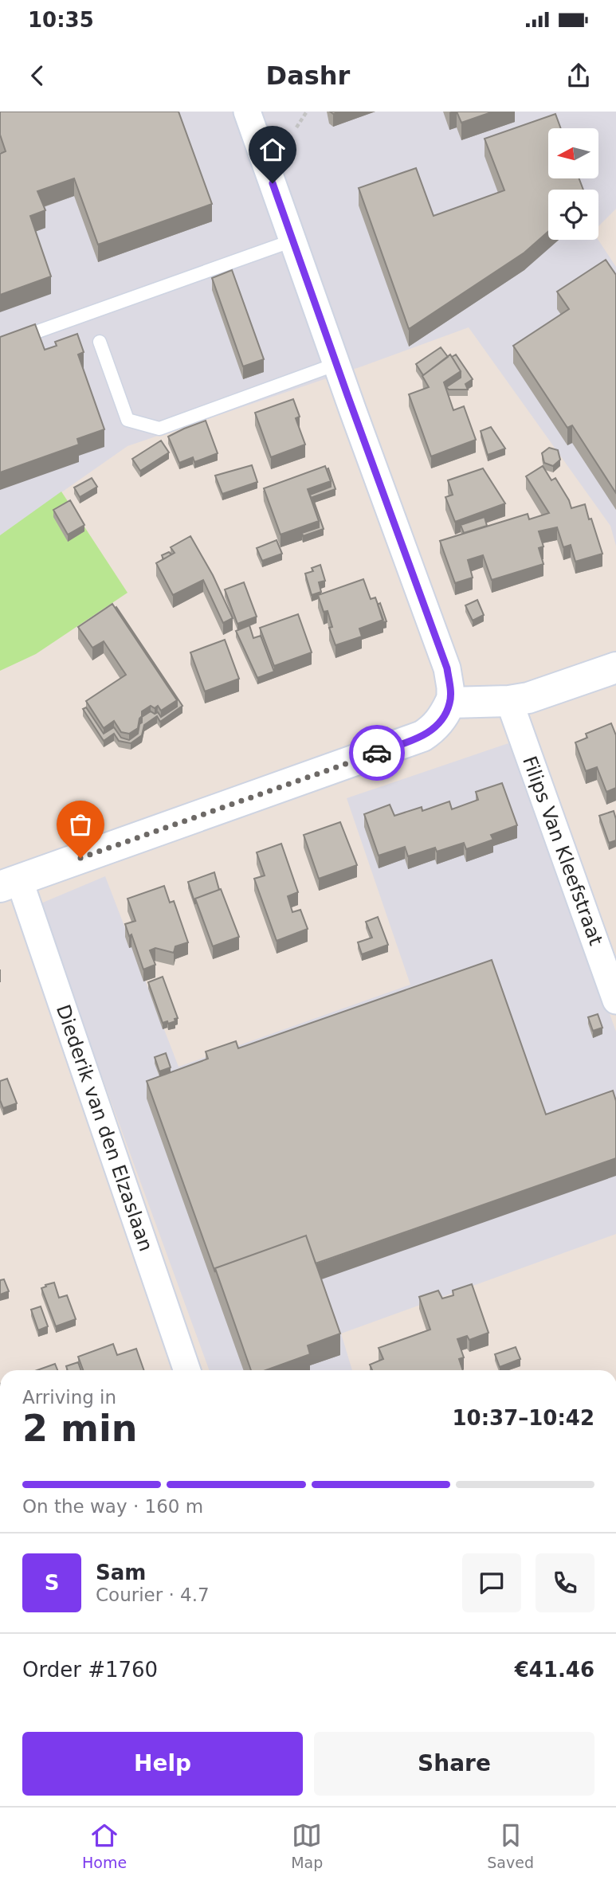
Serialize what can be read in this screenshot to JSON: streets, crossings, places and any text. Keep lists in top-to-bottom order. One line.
{"streets":{"street":["Filips Van Kleefstraat","Diederik van den Elzaslaan"]},"north":"left","page":{"status":"10:35","header":"Dashr","heading":["2 min","Arriving in","10:37–10:42"],"panel":["Sam","Courier · 4.7","Order #1760","€41.46"],"bar":"On the way · 160 m","round":"S","buttons":["Help","Share"],"tabs":["Home","Map","Saved"]}}
